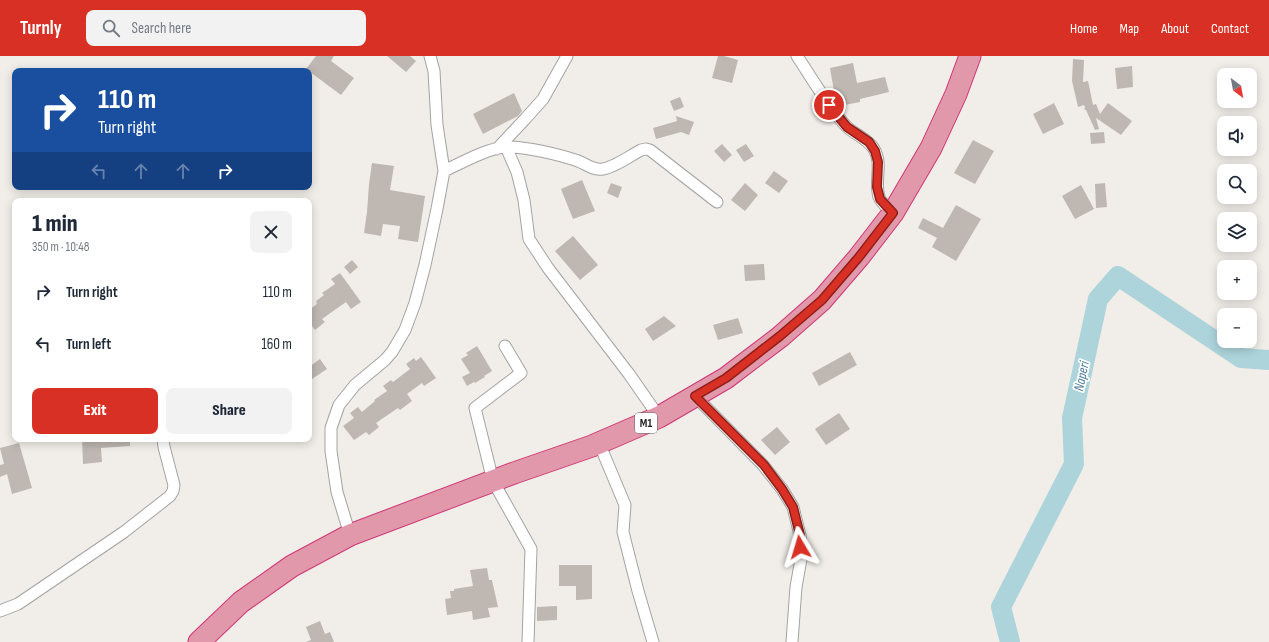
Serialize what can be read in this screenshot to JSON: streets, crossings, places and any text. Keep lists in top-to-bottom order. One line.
{"streets":{"highway":["M1"]},"water":["Naperi"],"north":"bottom right","page":{"header":"Turnly","search":"Search here","nav":["Home","Map","About","Contact"],"map_buttons":["+","−"],"turn":["110 m","Turn right"],"heading":["1 min","350 m · 10:48"],"list":[{"name":"Turn right","value":"110 m"},{"name":"Turn left","value":"160 m"}],"buttons":["Exit","Share"]}}
